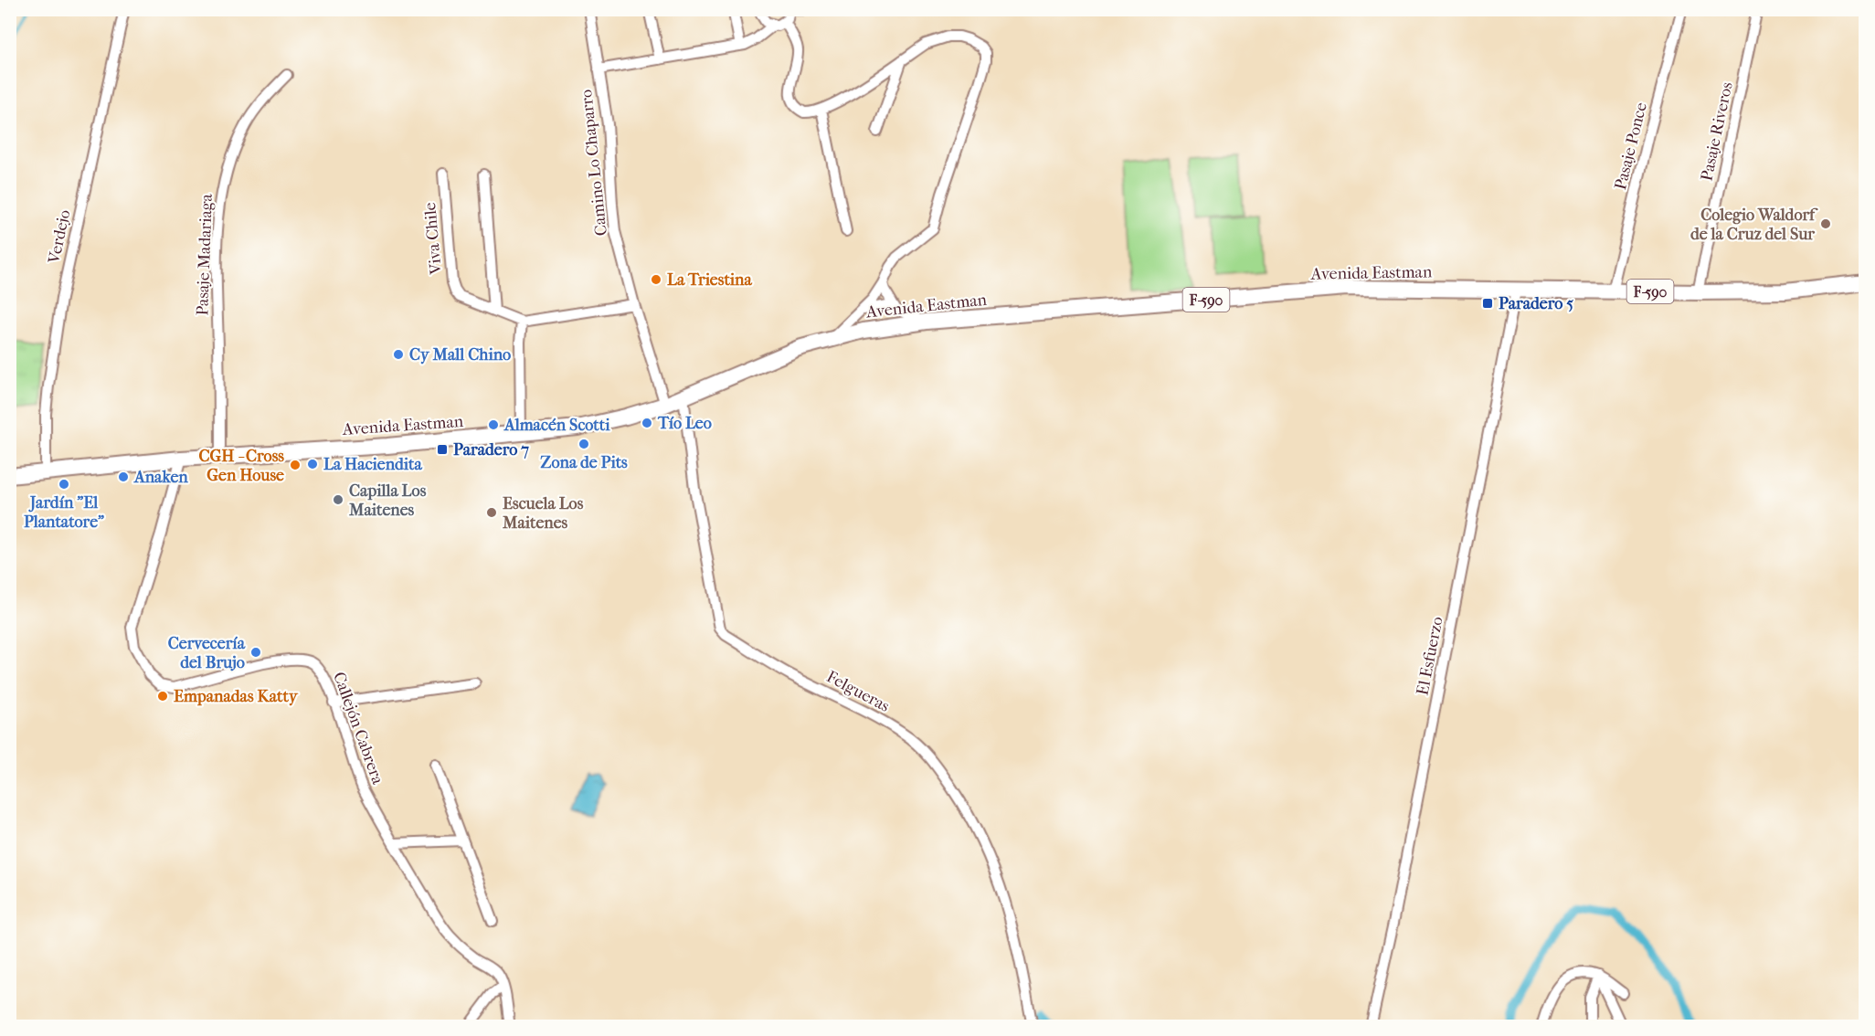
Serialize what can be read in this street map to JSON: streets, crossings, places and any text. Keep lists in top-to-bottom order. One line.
{"streets":{"main road":["Avenida Eastman","F-590"],"street":["Pasaje Riveros","Pasaje Ponce","Camino Lo Chaparro","Verdejo","Viva Chile","Pasaje Madariaga","El Esfuerzo","Felgueras","Callejón Cabrera"]},"crossings":[["Pasaje Riveros","Avenida Eastman"],["Pasaje Ponce","Avenida Eastman"],["Camino Lo Chaparro","Avenida Eastman"],["Verdejo","Avenida Eastman"],["Pasaje Madariaga","Avenida Eastman"],["Avenida Eastman","El Esfuerzo"],["Avenida Eastman","Felgueras"],["Avenida Eastman","Callejón Cabrera"]],"places":{"other":["Colegio Waldorf de la Cruz del Sur","La Triestina","Cy Mall Chino","Tío Leo","Almacén Scotti","Zona de Pits","La Haciendita","CGH - Cross Gen House","Anaken","Jardín \"El Plantatore\"","Capilla Los Maitenes","Escuela Los Maitenes","Cervecería del Brujo","Empanadas Katty"],"transit":["Paradero 5","Paradero 7"]}}
